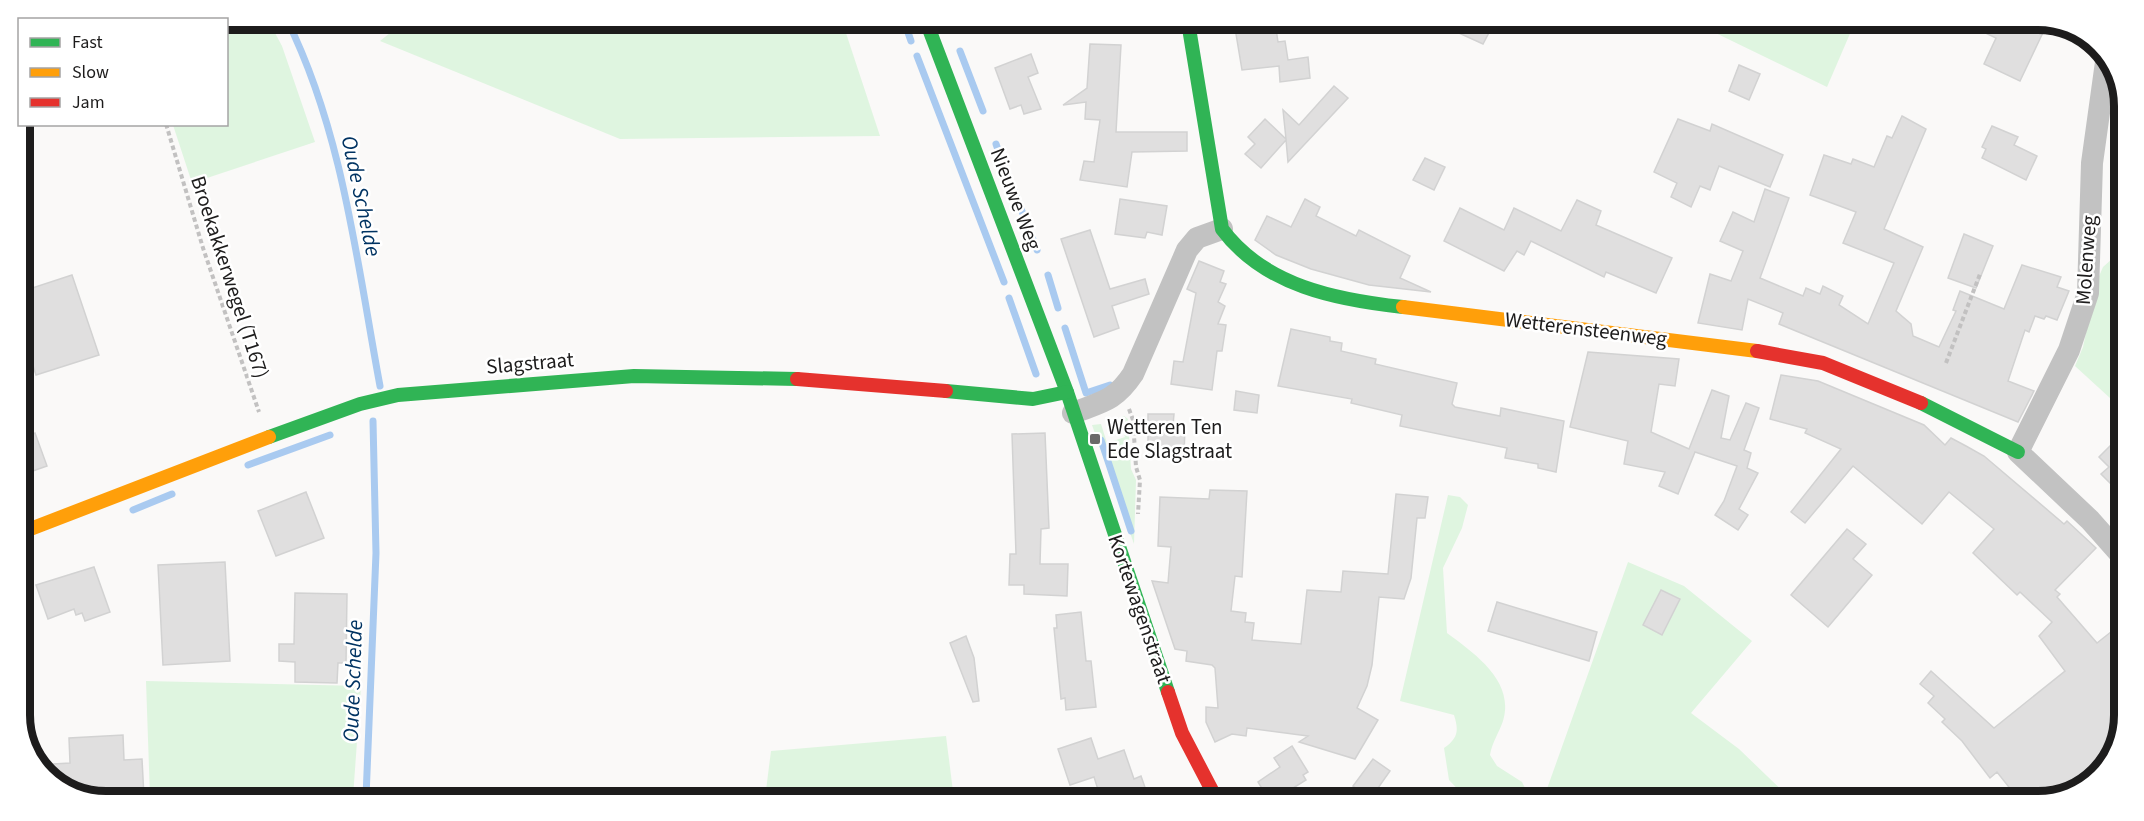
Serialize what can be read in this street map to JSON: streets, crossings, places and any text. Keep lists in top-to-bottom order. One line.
{"streets":{"street":["Nieuwe Weg","Molenweg","Wetterensteenweg","Slagstraat","Kortewagenstraat"],"path":["Broekakkerwegel (T167)"]},"crossings":[["Nieuwe Weg","Slagstraat"],["Nieuwe Weg","Kortewagenstraat"],["Molenweg","Wetterensteenweg"],["Broekakkerwegel (T167)","Slagstraat"],["Slagstraat","Kortewagenstraat"]],"water":["Oude Schelde"],"places":{"transit":["Wetteren Ten Ede Slagstraat"]},"legend":["Fast","Slow","Jam"]}
